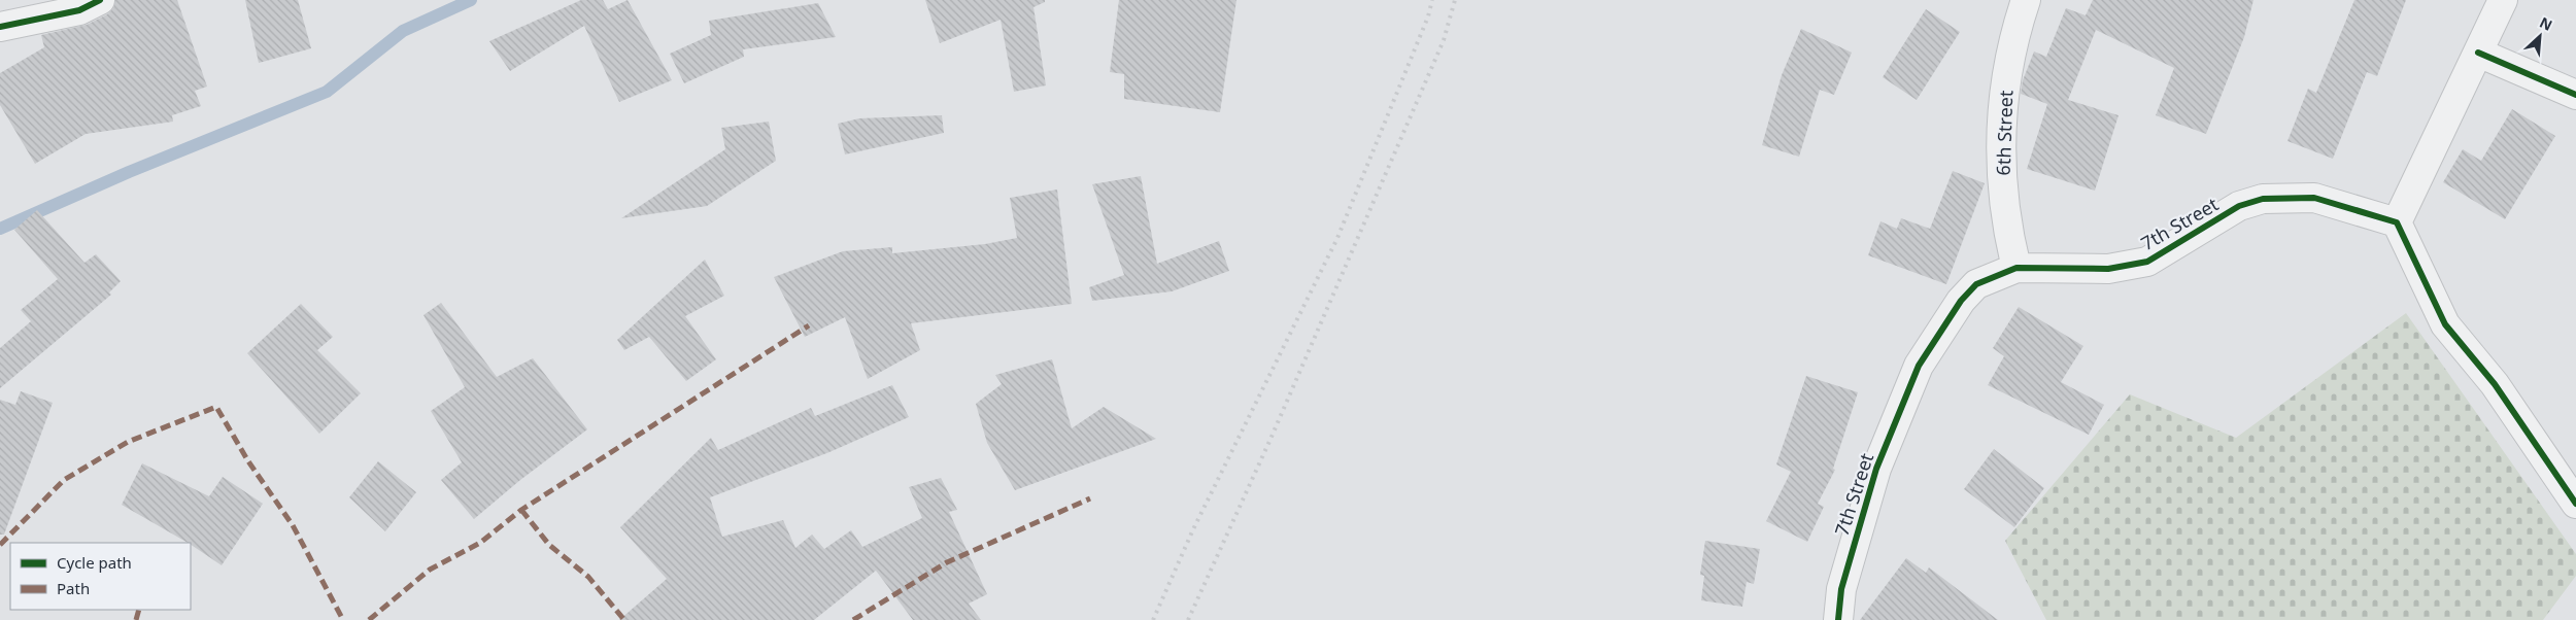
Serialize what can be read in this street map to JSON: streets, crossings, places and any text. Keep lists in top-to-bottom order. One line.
{"streets":{"street":["6th Street","7th Street"]},"crossings":[["6th Street","7th Street"]],"legend":["Cycle path","Path"],"north":"top right"}
